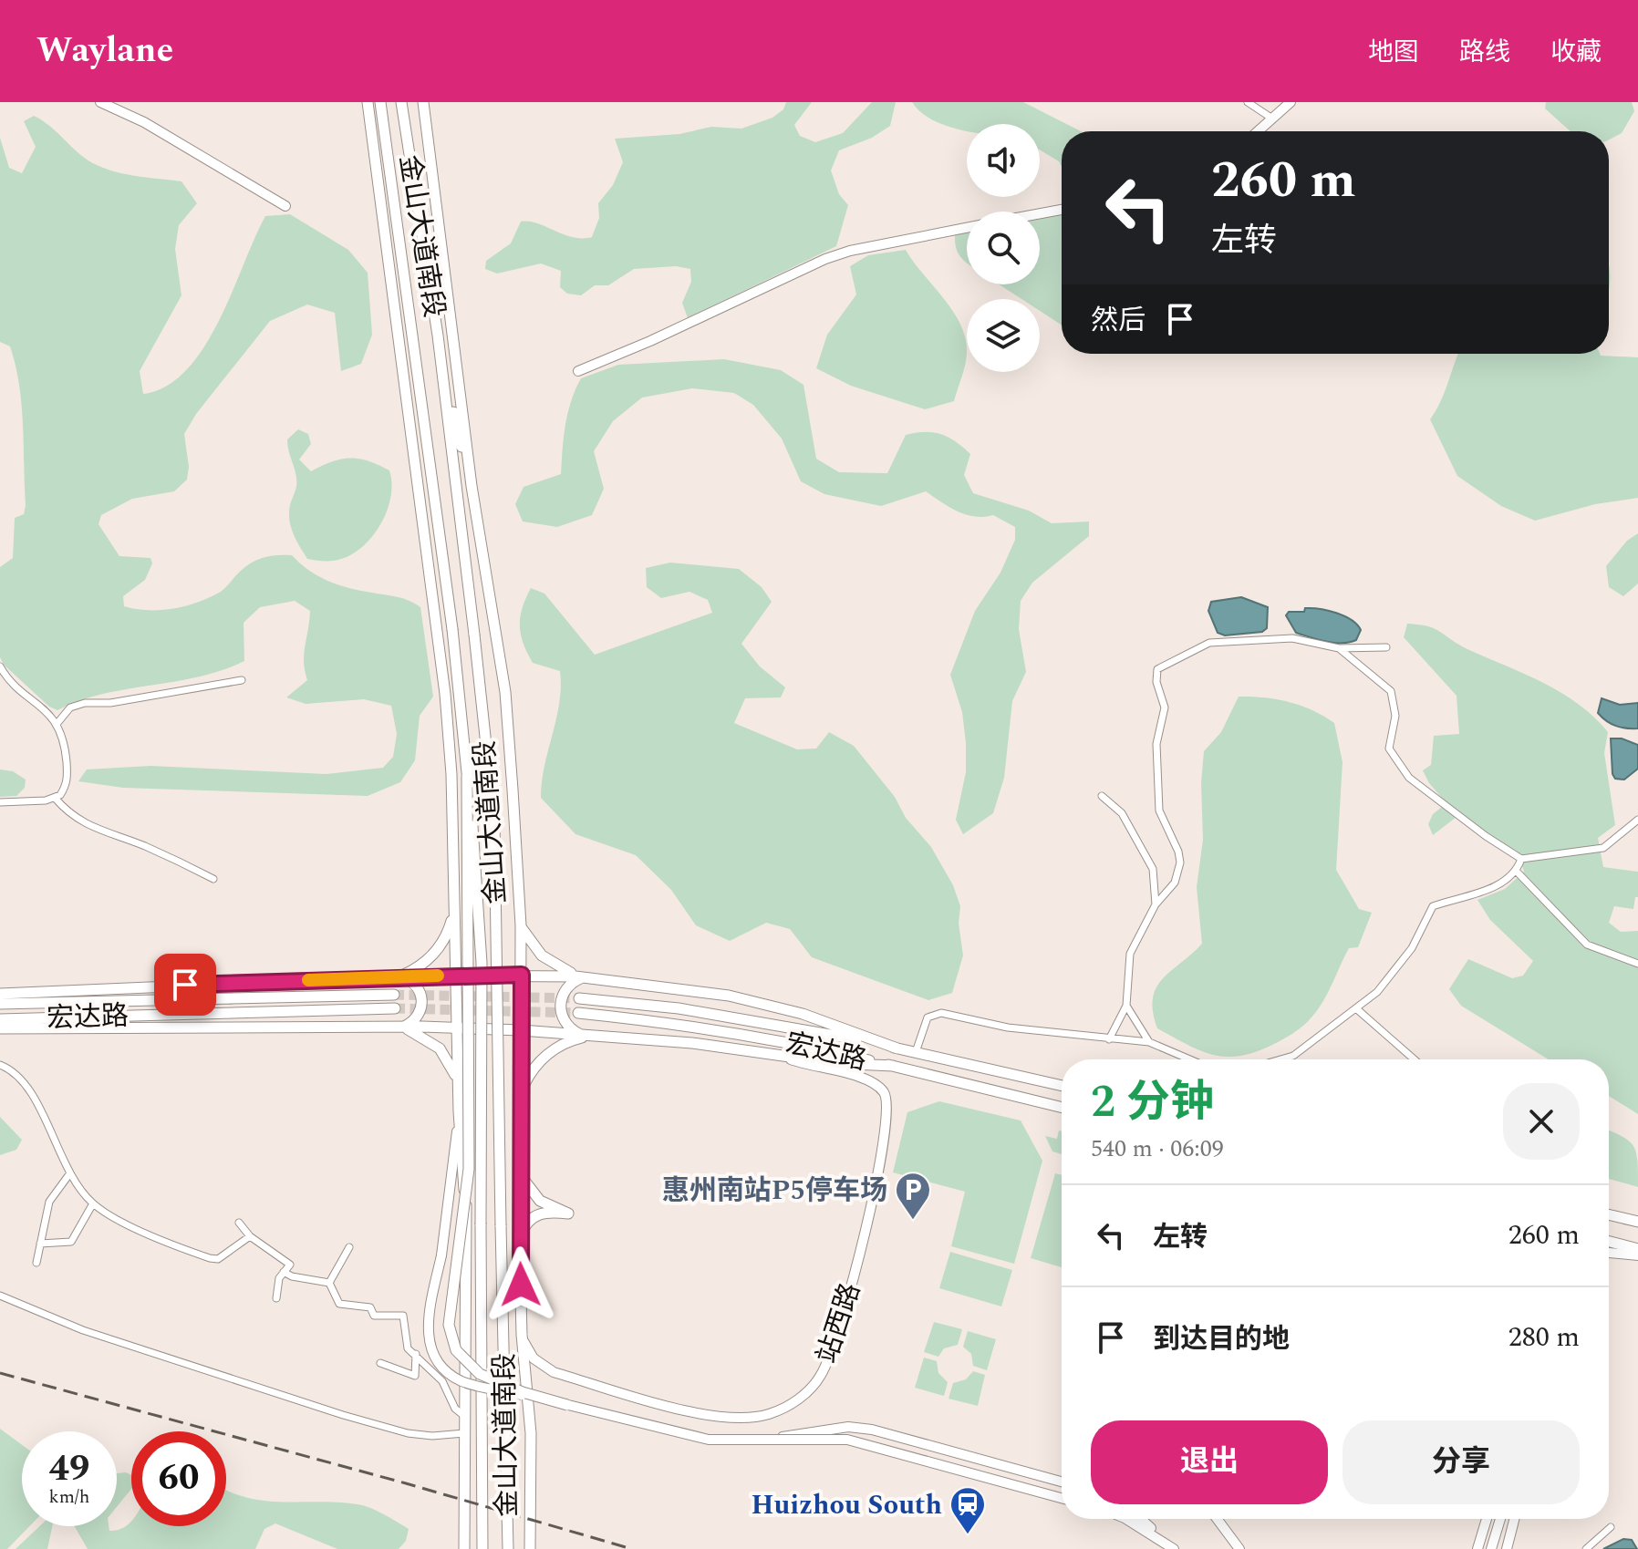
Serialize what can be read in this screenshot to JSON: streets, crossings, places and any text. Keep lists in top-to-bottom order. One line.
{"streets":{"main road":["金山大道南段","宏达路"],"street":["站西路"]},"places":{"parking":["惠州南站P5停车场"],"station":["Huizhou South"]},"page":{"header":"Waylane","nav":["地图","路线","收藏"],"turn":["260 m","左转"],"then":"然后","heading":["2 分钟","540 m · 06:09"],"list":[{"name":"左转","value":"260 m"},{"name":"到达目的地","value":"280 m"}],"buttons":["退出","分享"],"speed":"49 km/h","limit":"60"}}
